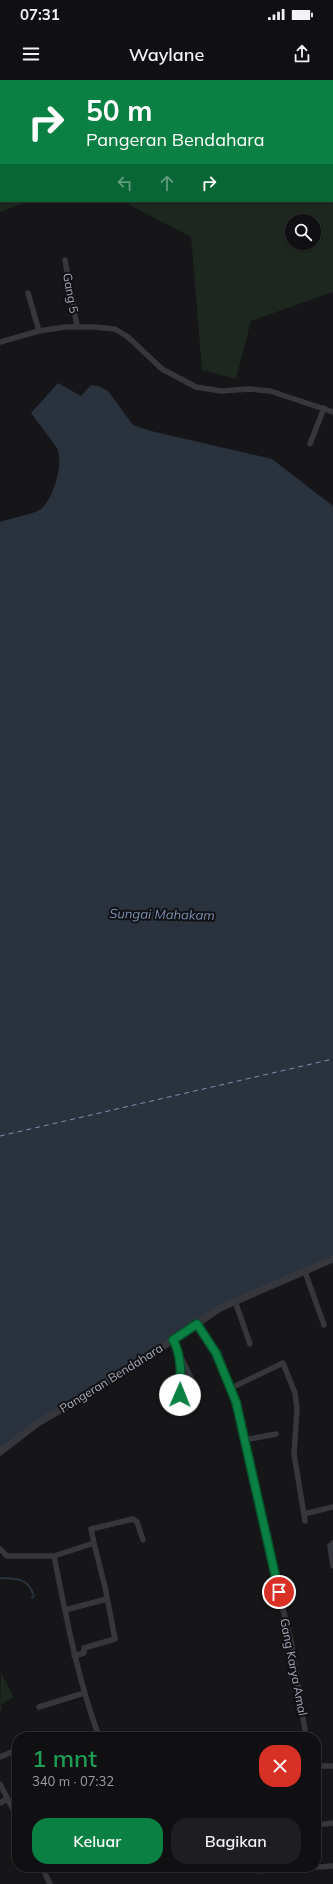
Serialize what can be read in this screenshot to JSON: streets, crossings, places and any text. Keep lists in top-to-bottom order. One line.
{"streets":{"street":["Gang 5","Pangeran Bendahara","Gang Karya Amal"]},"crossings":[["Pangeran Bendahara","Gang Karya Amal"]],"water":["Sungai Mahakam"],"page":{"status":"07:31","header":"Waylane","turn":["50 m","Pangeran Bendahara"],"heading":["1 mnt","340 m · 07:32"],"buttons":["Keluar","Bagikan"]}}
